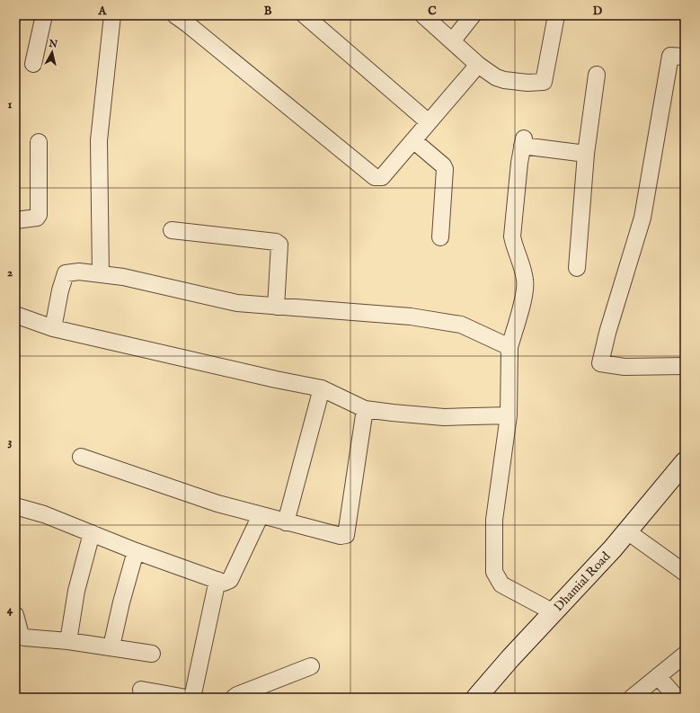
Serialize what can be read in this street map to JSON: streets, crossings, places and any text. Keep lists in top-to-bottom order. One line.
{"streets":{"main road":["Dhamial Road"]},"north":"top","grid":{"columns":["A","B","C","D"],"rows":["1","2","3","4"]}}
